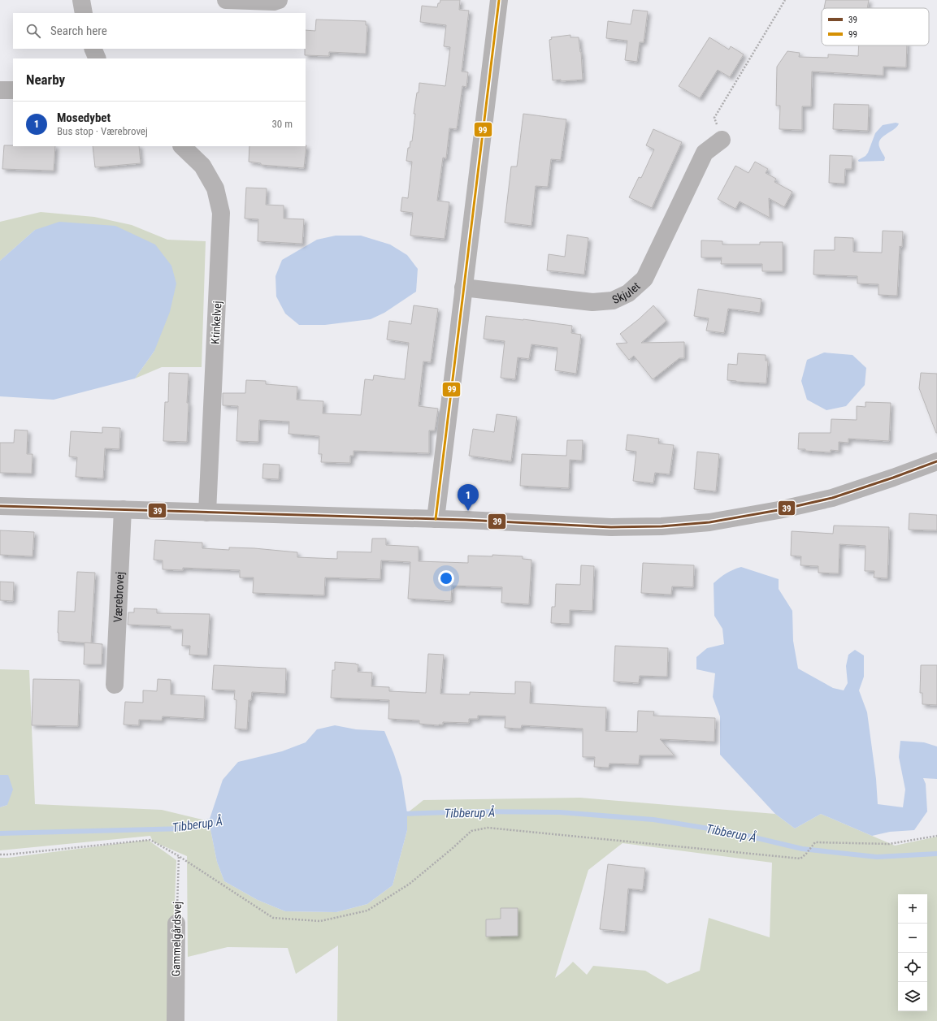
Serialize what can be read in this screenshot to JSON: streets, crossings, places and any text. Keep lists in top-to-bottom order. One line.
{"streets":{"street":["Skjulet","Krinkelvej","Værebrovej","Gammelgårdsvej"]},"water":["Tibberup Å"],"lines":["transit line 99","transit line 39"],"legend":["39","99"],"page":{"search":"Search here","heading":"Nearby","list":[{"mark":"1","name":"Mosedybet","note":"Bus stop · Værebrovej","value":"30 m"}],"pins":"1","map_buttons":["+","−"]}}
